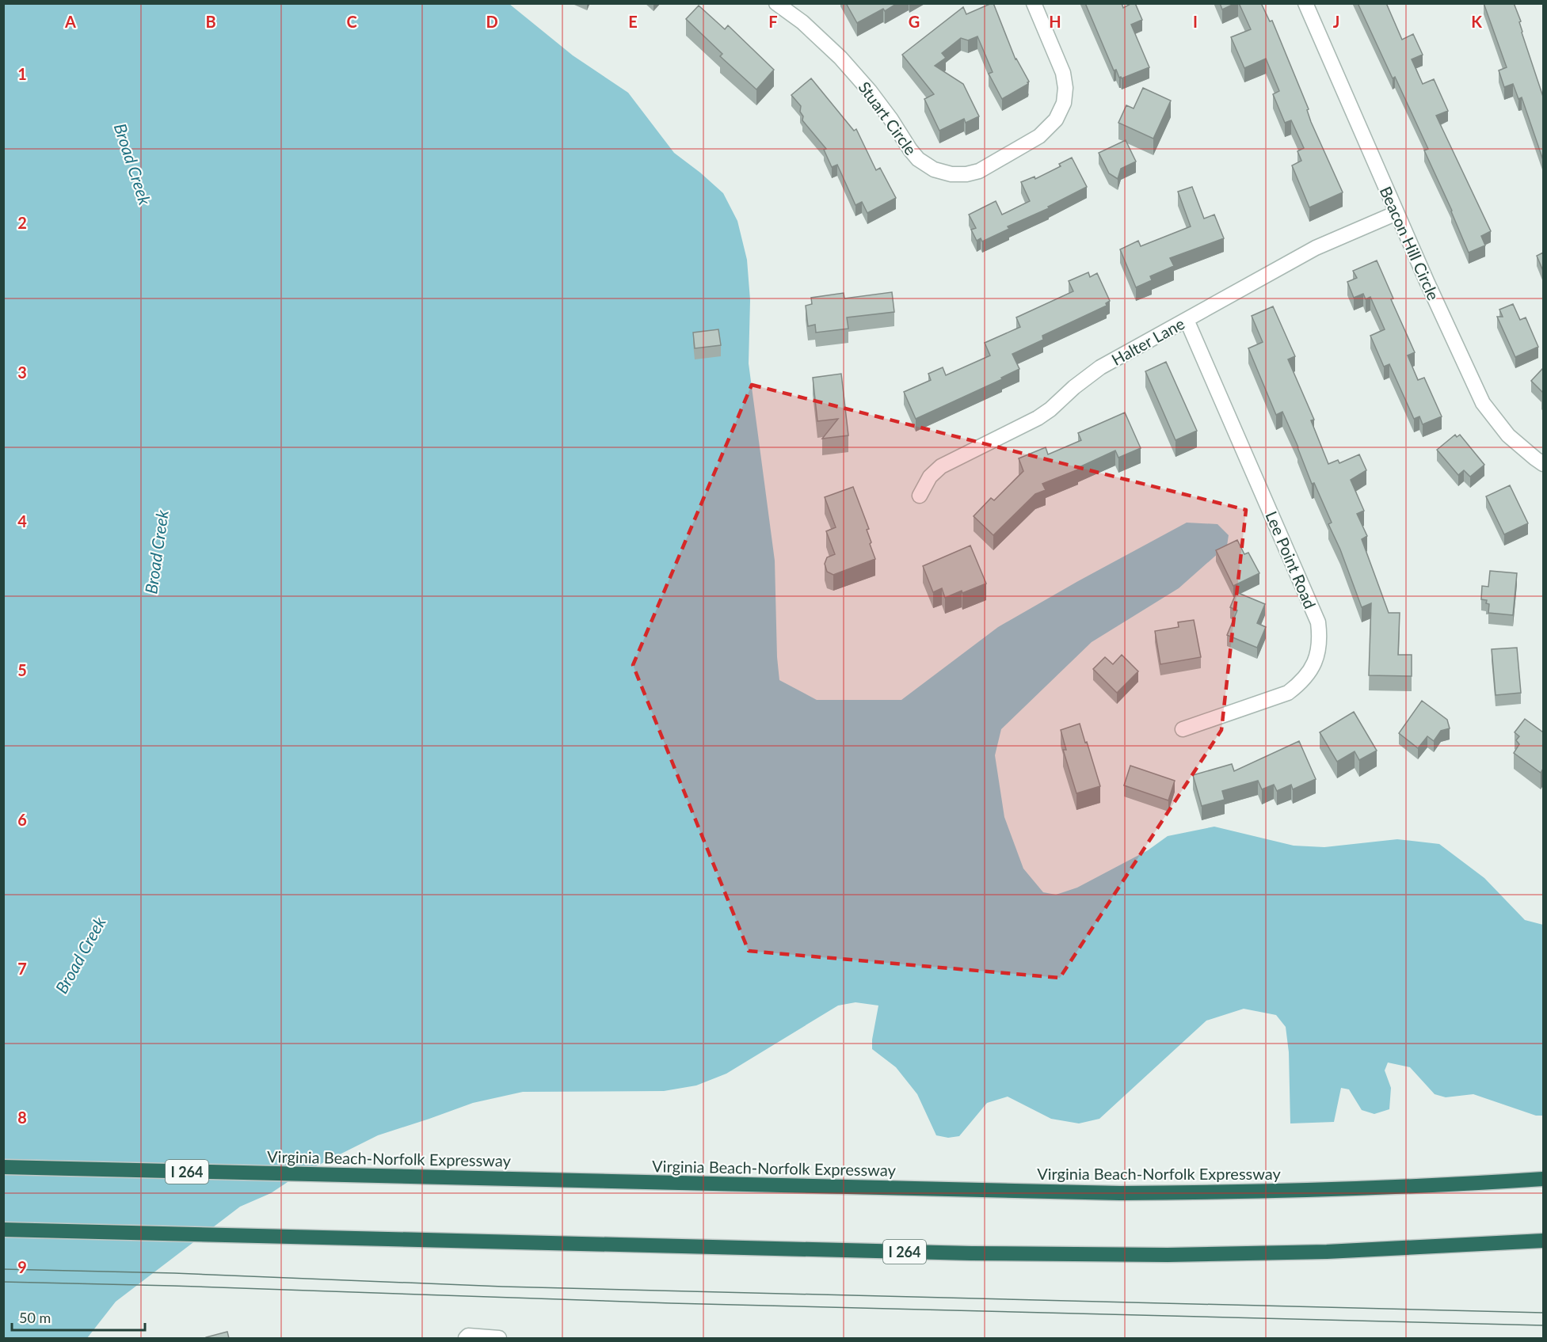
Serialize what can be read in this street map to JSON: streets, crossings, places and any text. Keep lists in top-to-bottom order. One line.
{"streets":{"highway":["Virginia Beach-Norfolk Expressway","I 264"],"street":["Stuart Circle","Beacon Hill Circle","Halter Lane","Lee Point Road"]},"crossings":[["Beacon Hill Circle","Halter Lane"],["Halter Lane","Lee Point Road"]],"water":["Broad Creek"],"scale_bar":"50 m","grid":{"columns":["A","B","C","D","E","F","G","H","I","J","K"],"rows":["1","2","3","4","5","6","7","8","9"]}}
